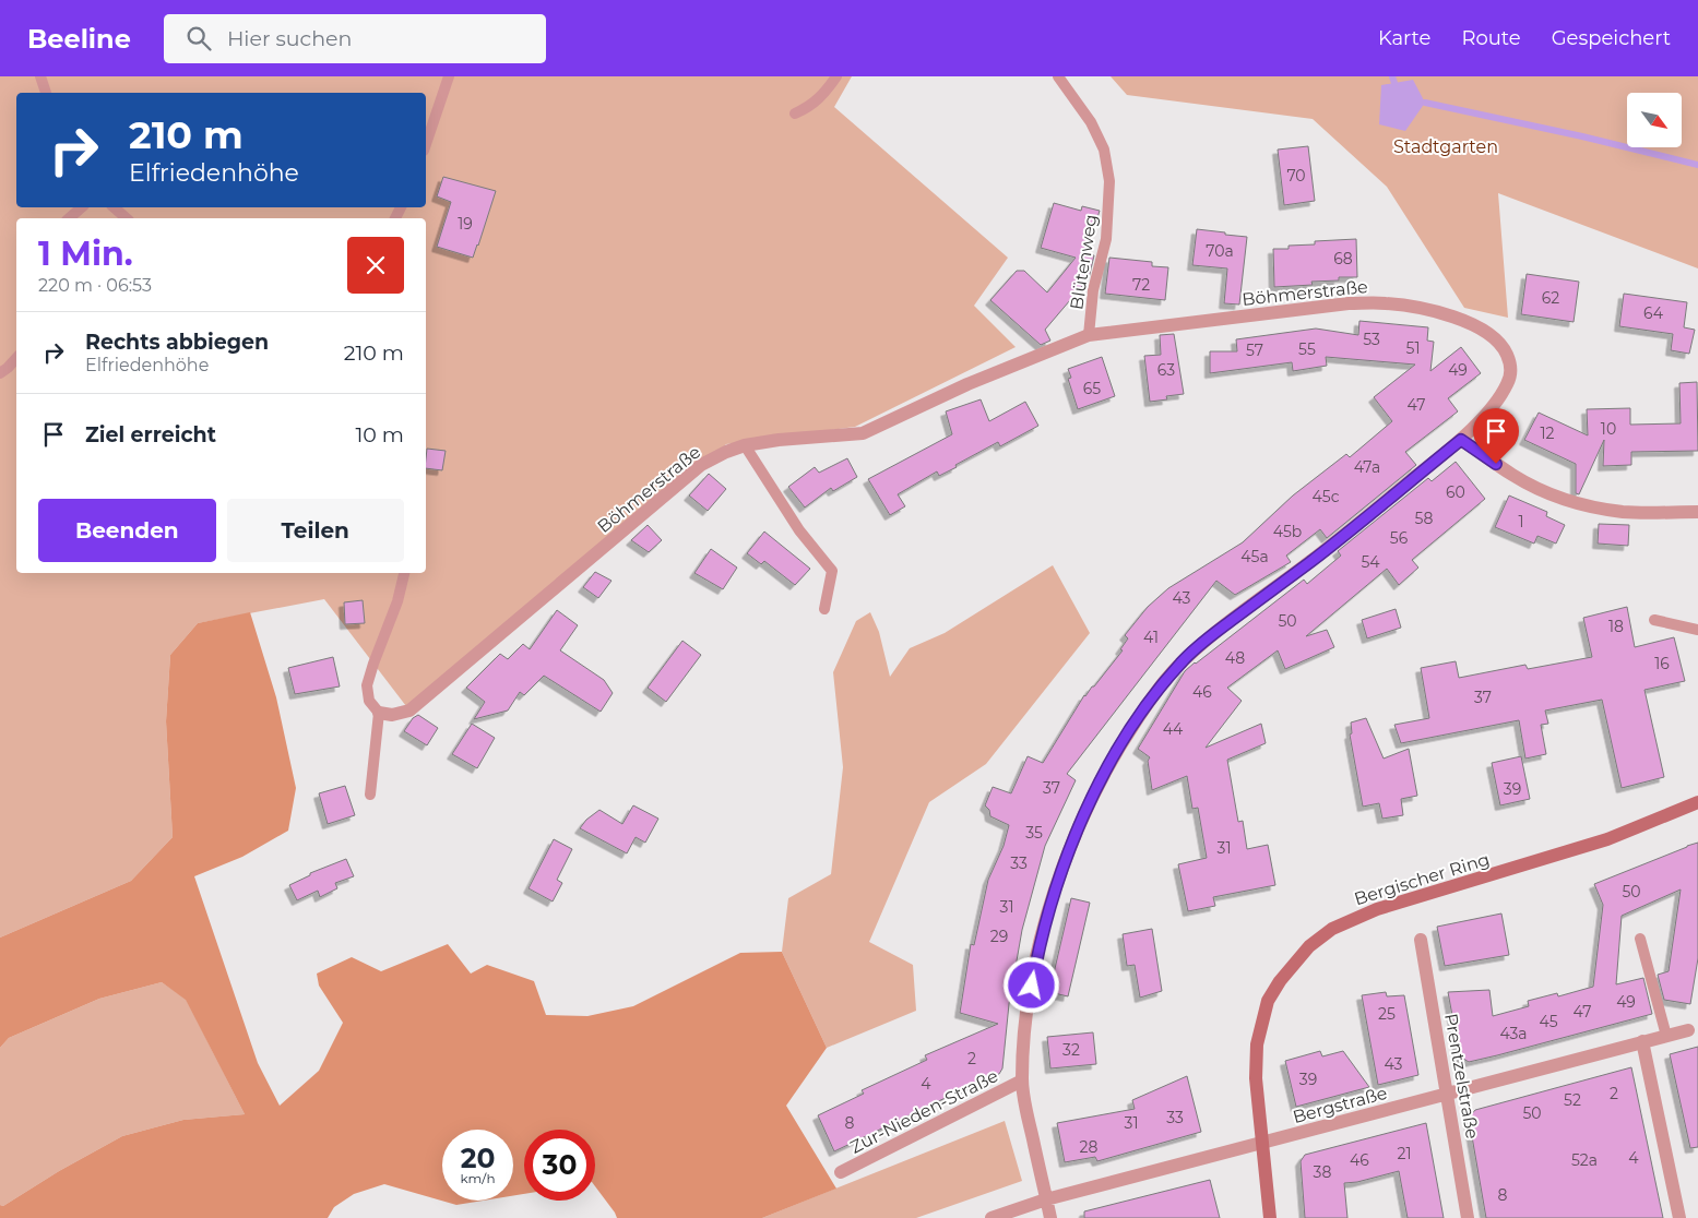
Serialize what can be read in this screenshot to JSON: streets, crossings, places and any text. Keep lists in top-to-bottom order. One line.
{"streets":{"main road":["Bergischer Ring"],"street":["Böhmerstraße","Prentzelstraße","Bergstraße","Zur-Nieden-Straße"],"lane":["Blütenweg"]},"crossings":[["Blütenweg","Böhmerstraße"],["Böhmerstraße","Bergstraße"],["Böhmerstraße","Zur-Nieden-Straße"],["Bergischer Ring","Bergstraße"],["Prentzelstraße","Bergstraße"]],"parks":["Stadtgarten"],"house_numbers":["70","19","70a","68","72","62","64","53","51","55","57","63","49","65","47","10","12","47a","60","45c","58","1","45b","56","45a","54","43","50","18","41","48","16","46","37","44","37","39","35","31","33","50","31","29","49","47","25","45","43a","32","2","43","39","4","2","52","50","33","8","31","28","21","4","46","52a","38","8"],"north":"bottom right","page":{"header":"Beeline","search":"Hier suchen","nav":["Karte","Route","Gespeichert"],"turn":["210 m","Elfriedenhöhe"],"heading":["1 Min.","220 m · 06:53"],"list":[{"name":"Rechts abbiegen","note":"Elfriedenhöhe","value":"210 m"},{"name":"Ziel erreicht","value":"10 m"}],"buttons":["Beenden","Teilen"],"speed":"20 km/h","limit":"30"}}
